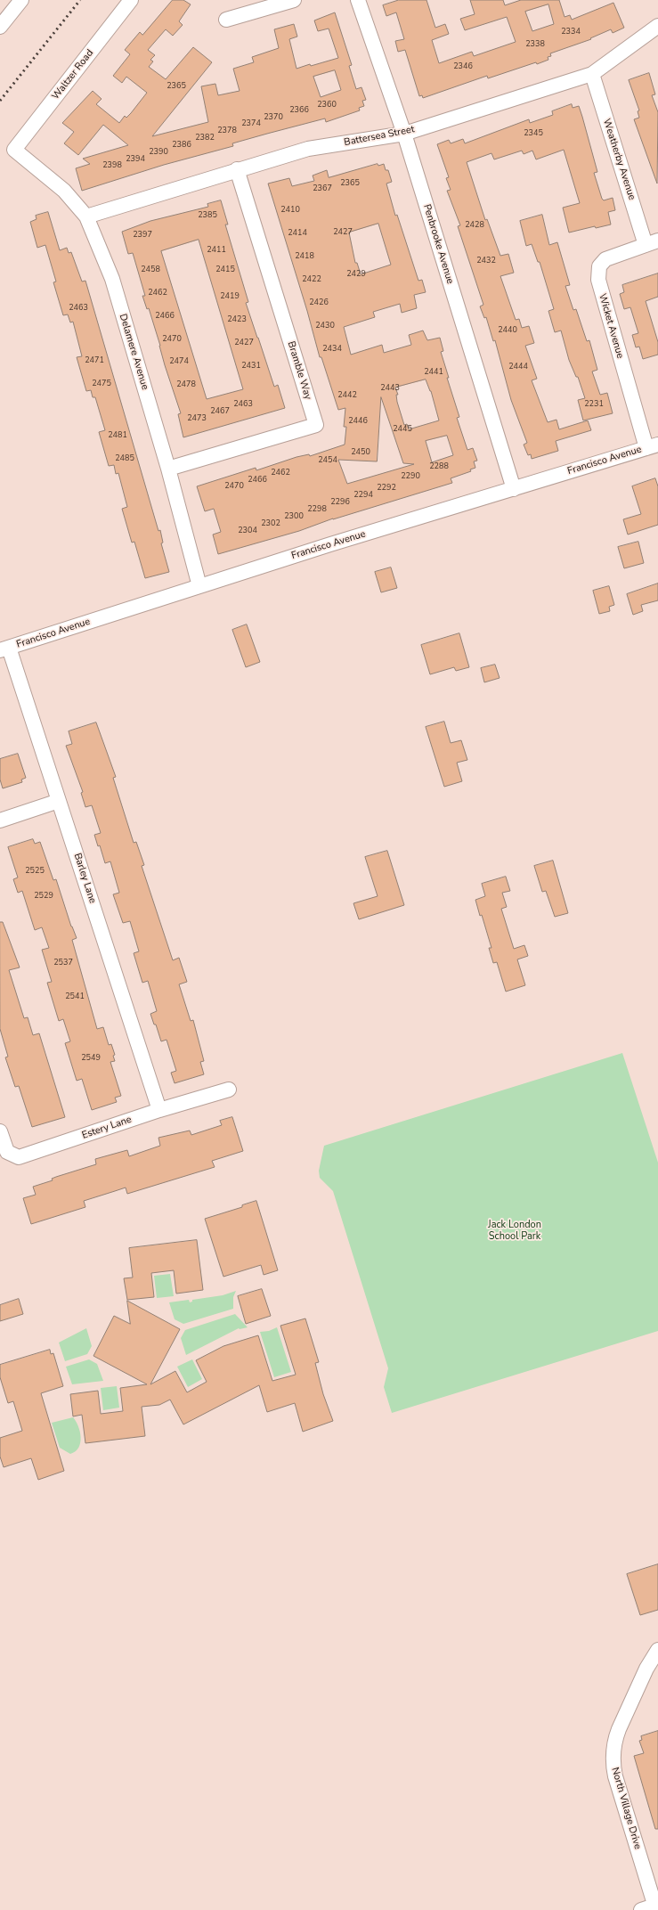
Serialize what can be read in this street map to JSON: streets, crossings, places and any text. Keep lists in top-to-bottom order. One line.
{"streets":{"street":["Waltzer Road","Battersea Street","Weatherby Avenue","Penbrooke Avenue","Wicket Avenue","Delamere Avenue","Bramble Way","Francisco Avenue","Barley Lane","Estery Lane","North Village Drive"]},"crossings":[["Waltzer Road","Delamere Avenue"],["Battersea Street","Weatherby Avenue"],["Battersea Street","Penbrooke Avenue"],["Battersea Street","Delamere Avenue"],["Battersea Street","Bramble Way"],["Weatherby Avenue","Wicket Avenue"],["Penbrooke Avenue","Francisco Avenue"],["Wicket Avenue","Francisco Avenue"],["Delamere Avenue","Bramble Way"],["Delamere Avenue","Francisco Avenue"],["Francisco Avenue","Barley Lane"],["Barley Lane","Estery Lane"]],"parks":["Jack London School Park"],"house_numbers":["2334","2338","2346","2365","2360","2366","2370","2374","2378","2345","2382","2386","2390","2394","2398","2365","2367","2410","2385","2428","2427","2414","2397","2411","2418","2432","2458","2415","2429","2422","2462","2419","2426","2463","2466","2423","2430","2440","2470","2427","2434","2471","2474","2431","2444","2441","2475","2478","2443","2442","2463","2231","2467","2473","2446","2445","2481","2450","2485","2454","2288","2462","2290","2466","2470","2292","2294","2296","2298","2300","2302","2304","2525","2529","2537","2541","2549"]}
